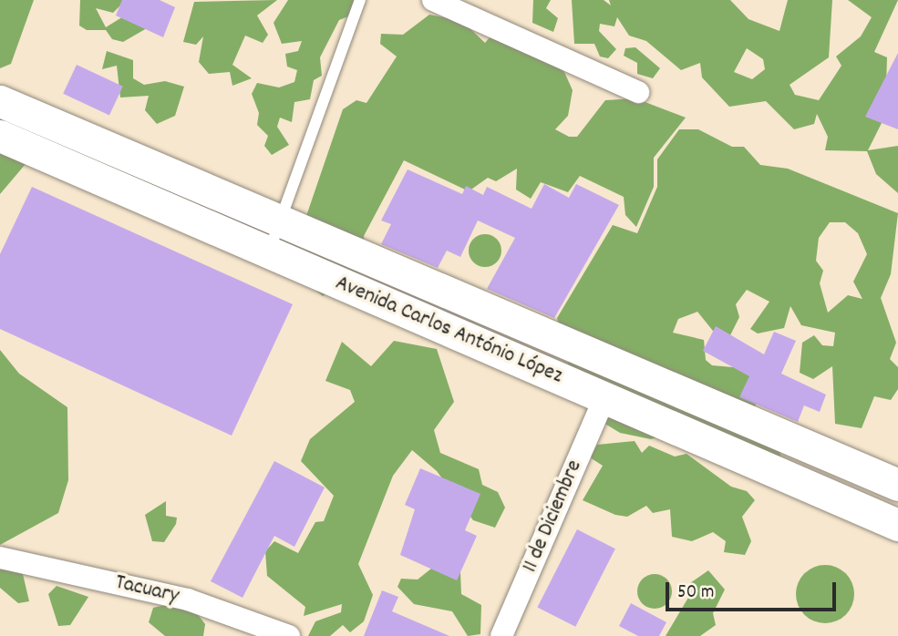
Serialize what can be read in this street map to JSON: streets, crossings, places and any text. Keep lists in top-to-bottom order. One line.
{"streets":{"main road":["Avenida Carlos António López"],"street":["11 de Diciembre","Tacuary"]},"crossings":[["Avenida Carlos António López","11 de Diciembre"]],"scale_bar":"50 m"}
